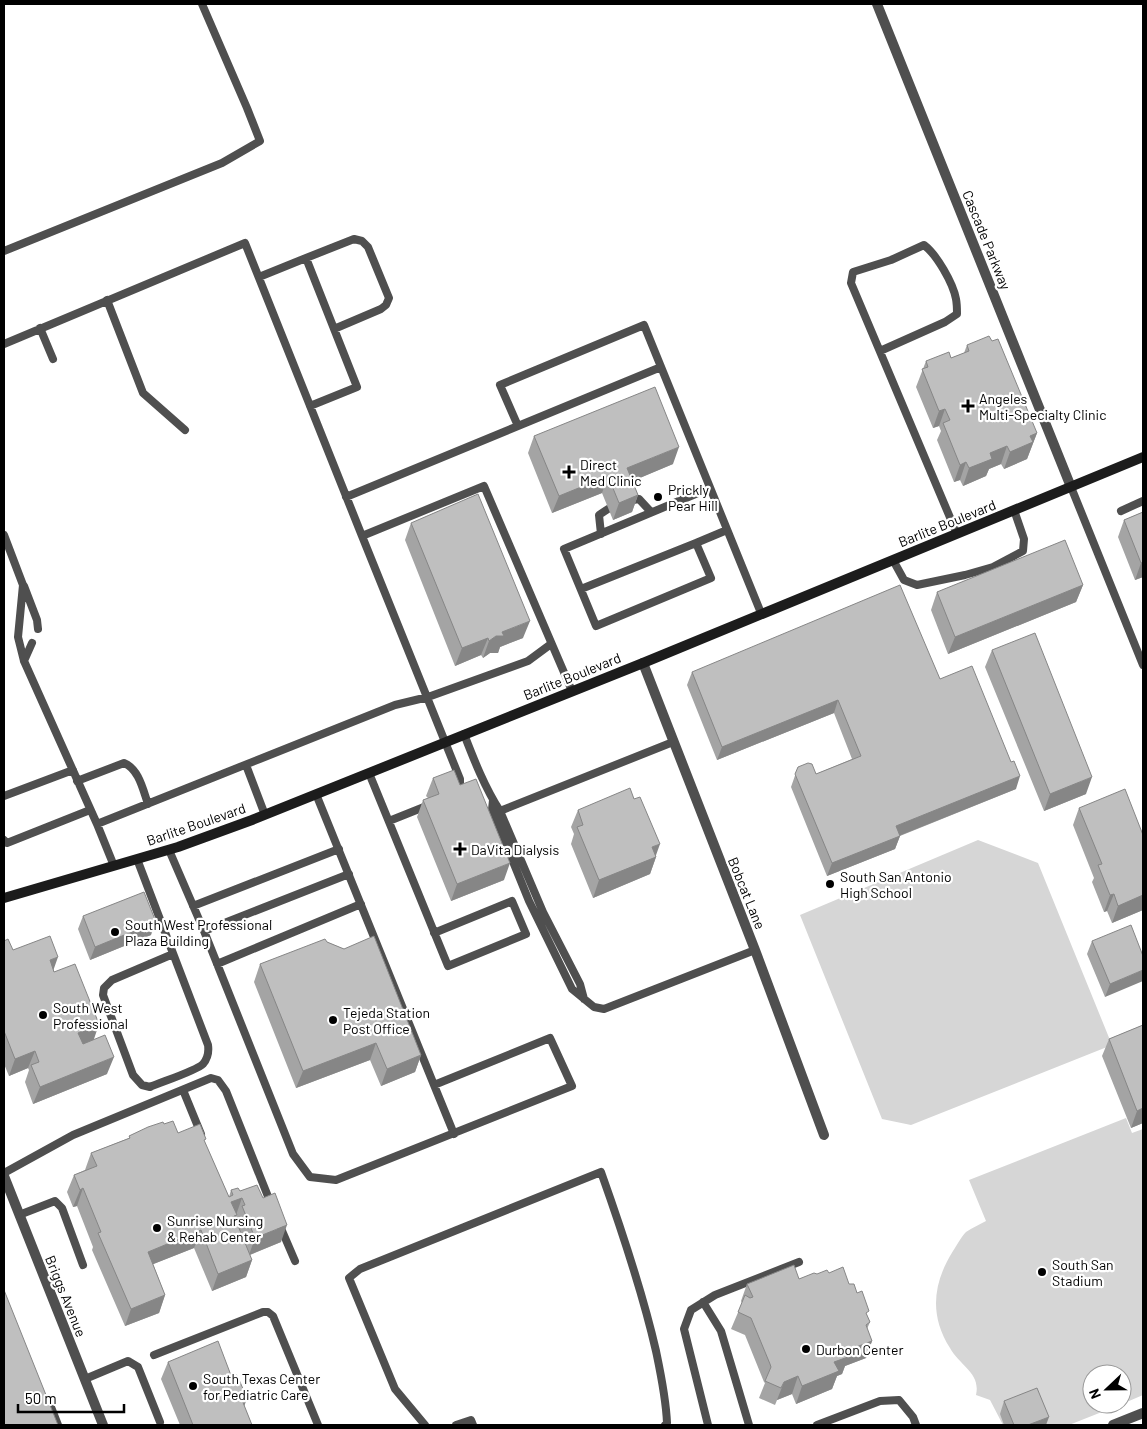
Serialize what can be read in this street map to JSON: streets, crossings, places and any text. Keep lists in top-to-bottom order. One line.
{"streets":{"street":["Cascade Parkway","Barlite Boulevard","Bobcat Lane","Briggs Avenue"]},"crossings":[["Cascade Parkway","Barlite Boulevard"],["Barlite Boulevard","Bobcat Lane"]],"places":{"health":["Angeles Multi-Specialty Clinic","Direct Med Clinic","DaVita Dialysis"],"other":["Prickly Pear Hill","South San Antonio High School","South West Professional Plaza Building","South West Professional","Tejeda Station Post Office","Sunrise Nursing & Rehab Center","South San Stadium","Durbon Center","South Texas Center for Pediatric Care"]},"scale_bar":"50 m","north":"left"}
